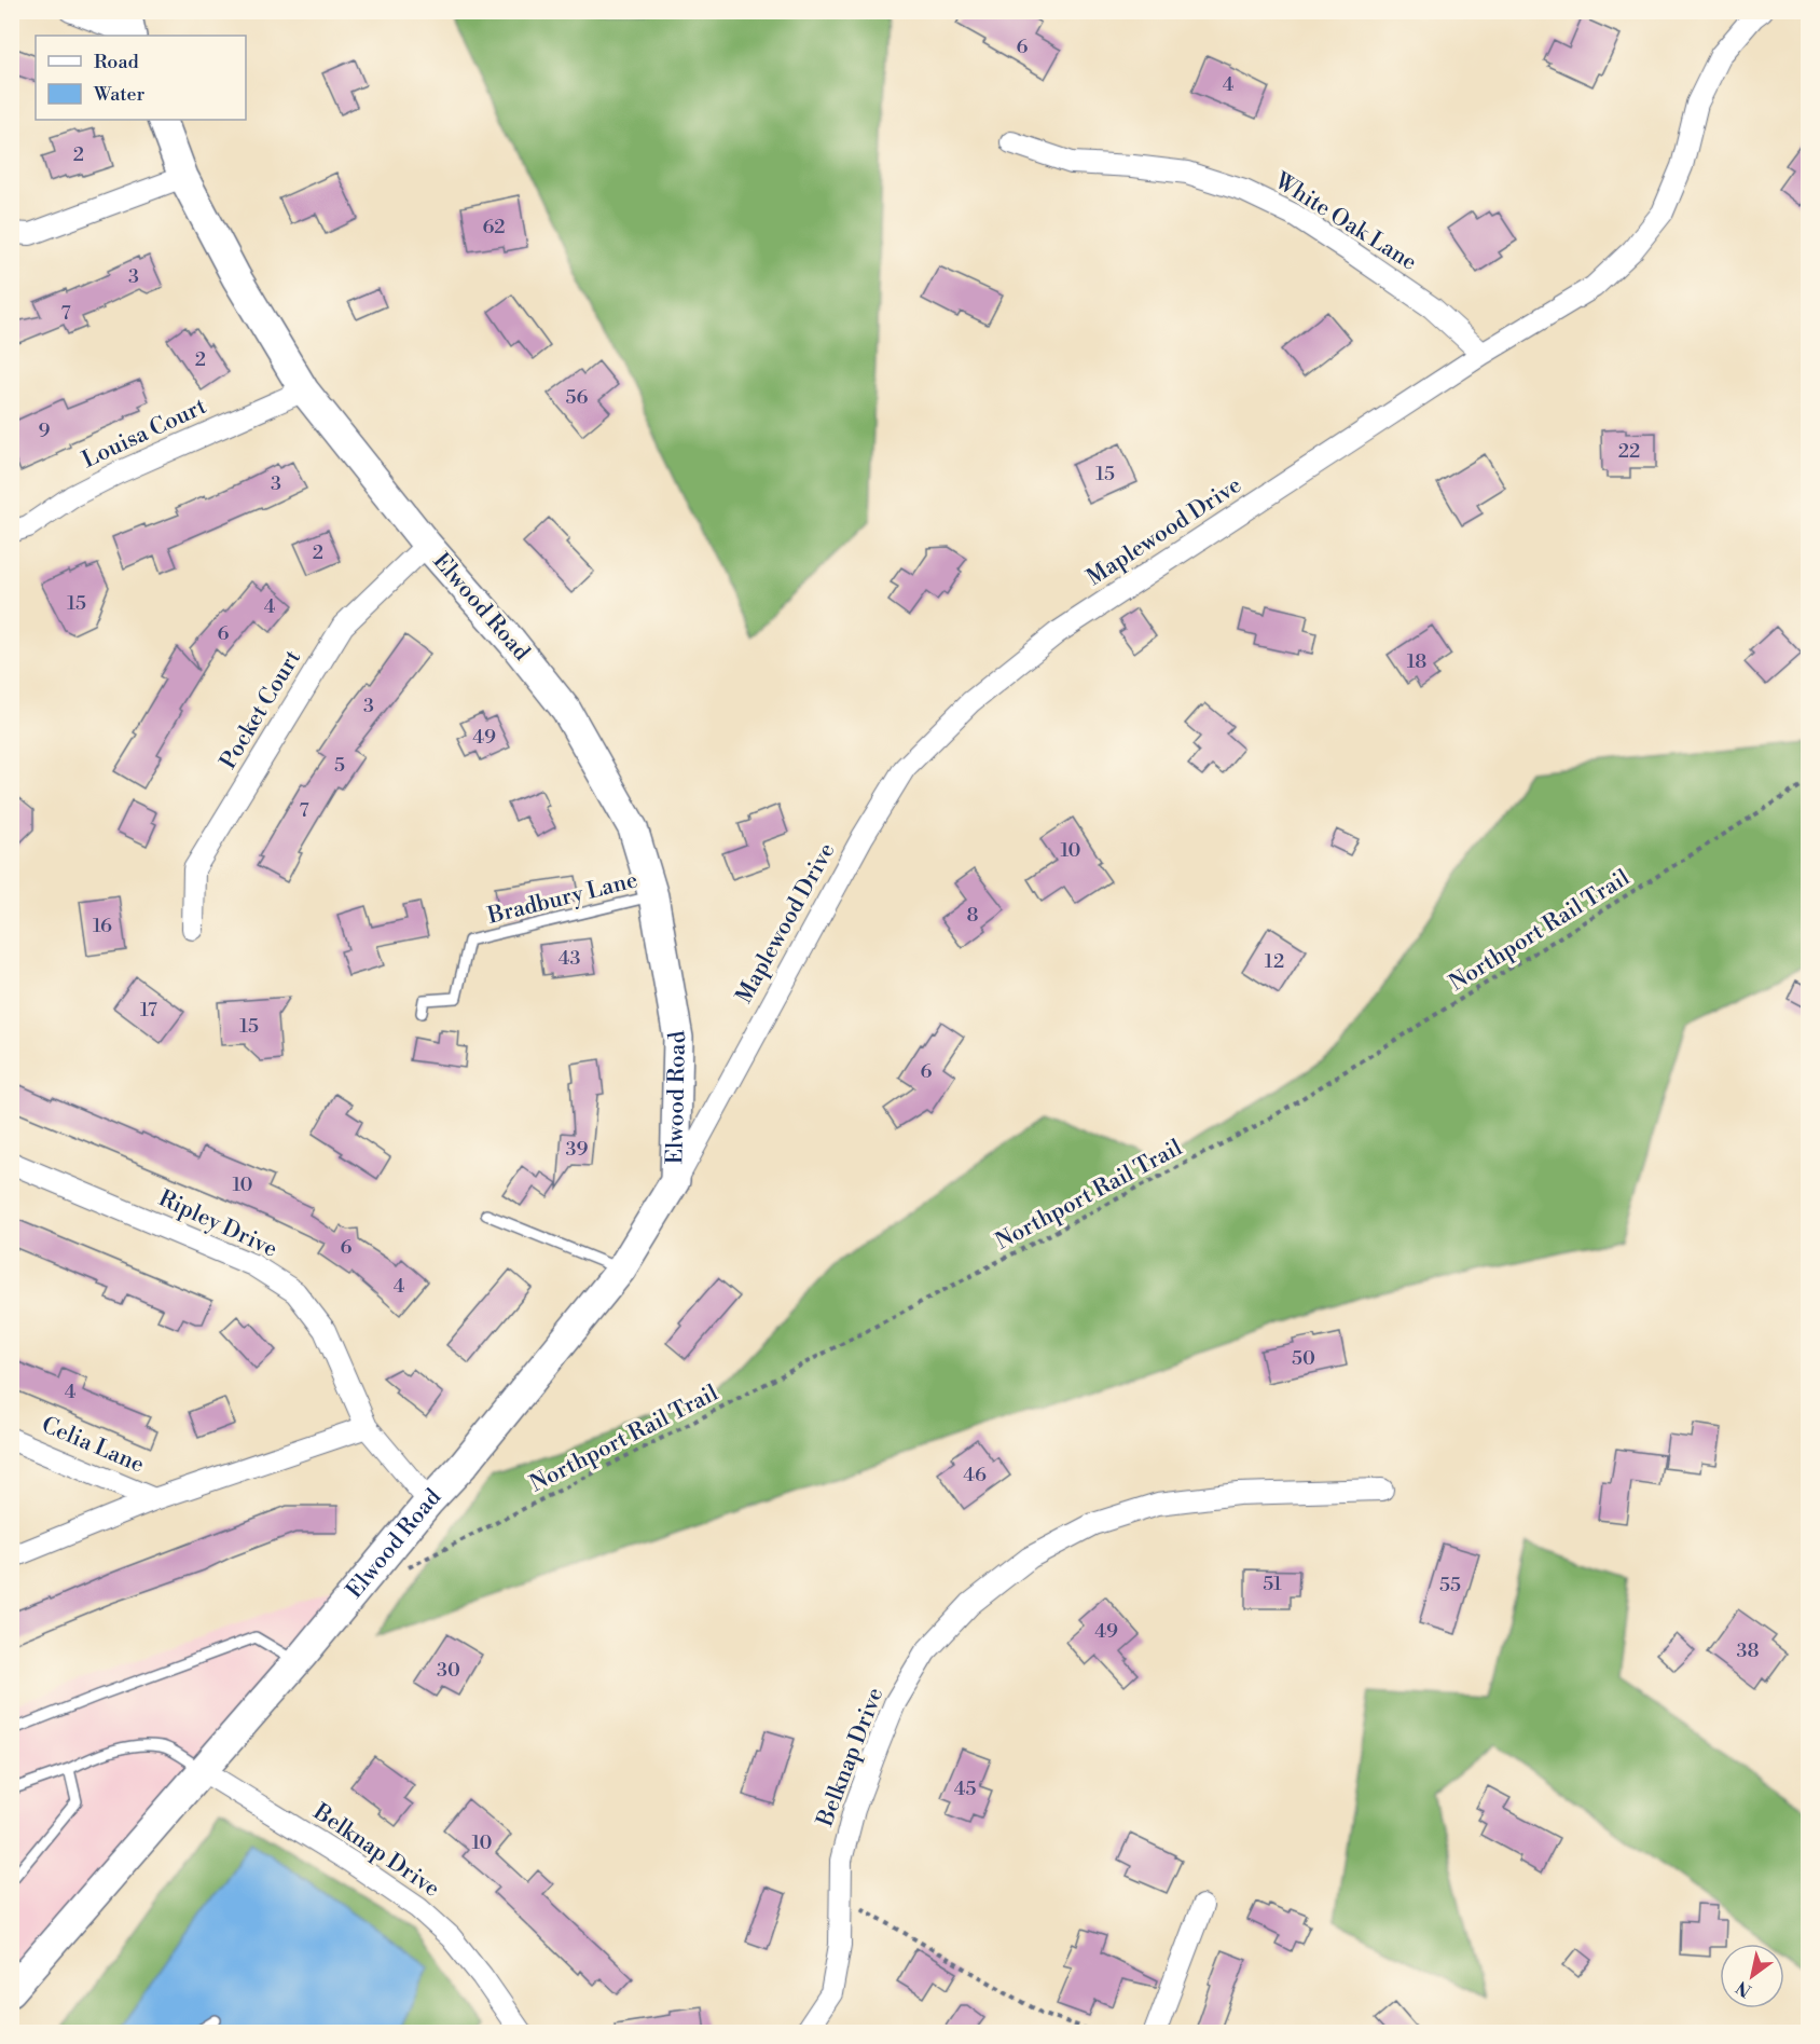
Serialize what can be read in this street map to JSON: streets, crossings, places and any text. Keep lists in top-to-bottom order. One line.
{"streets":{"main road":["Elwood Road"],"street":["White Oak Lane","Louisa Court","Maplewood Drive","Pocket Court","Ripley Drive","Celia Lane","Belknap Drive"],"lane":["Bradbury Lane"],"path":["Northport Rail Trail"]},"crossings":[["White Oak Lane","Maplewood Drive"],["Louisa Court","Elwood Road"],["Maplewood Drive","Elwood Road"],["Elwood Road","Pocket Court"],["Elwood Road","Bradbury Lane"],["Elwood Road","Ripley Drive"],["Elwood Road","Belknap Drive"]],"house_numbers":["6","4","2","62","3","7","2","56","9","22","15","3","2","15","4","6","18","3","49","5","7","10","8","16","43","12","17","15","6","39","10","6","4","50","4","46","51","55","49","38","30","45","10"],"legend":["Road","Water"],"north":"bottom left"}
